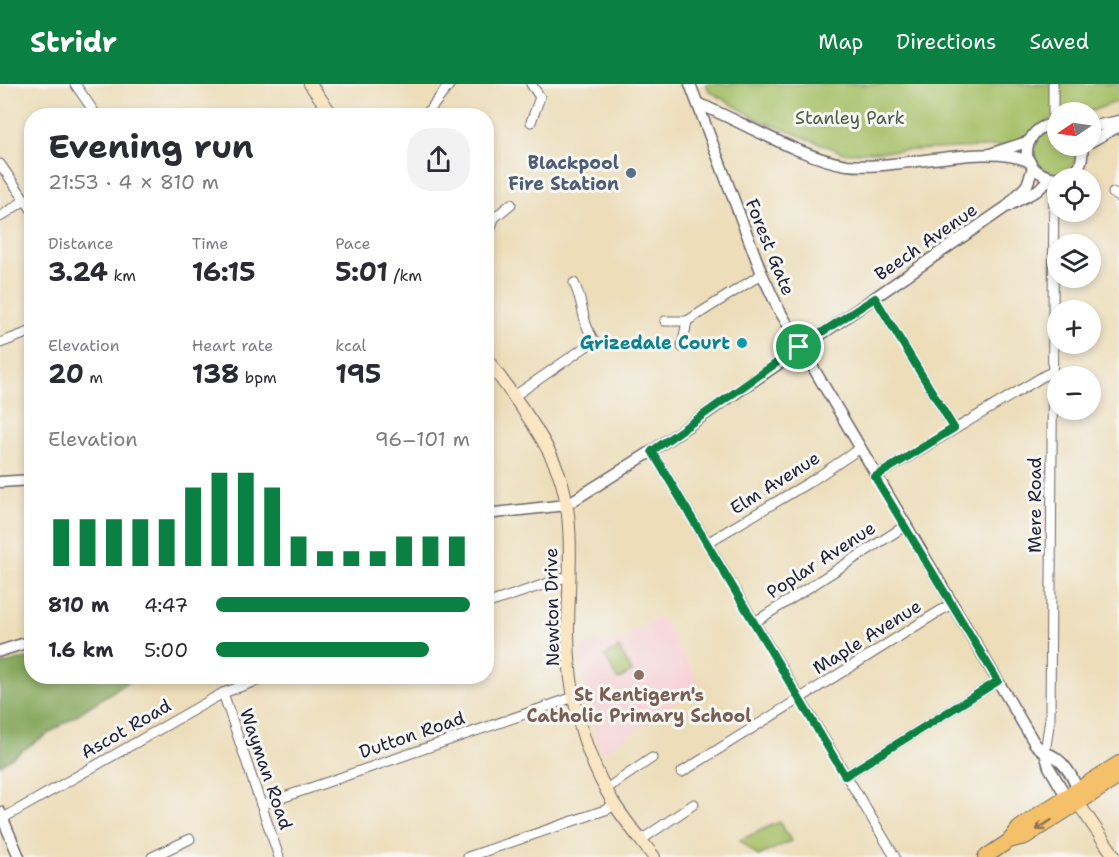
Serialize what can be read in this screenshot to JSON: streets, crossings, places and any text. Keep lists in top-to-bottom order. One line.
{"streets":{"main road":["Newton Drive"],"street":["Beech Avenue","Forest Gate","Elm Avenue","Mere Road","Poplar Avenue","Maple Avenue","Ascot Road","Dutton Road","Wayman Road"]},"crossings":[["Beech Avenue","Forest Gate"],["Beech Avenue","Newton Drive"],["Forest Gate","Elm Avenue"],["Forest Gate","Mere Road"],["Forest Gate","Poplar Avenue"],["Forest Gate","Maple Avenue"],["Newton Drive","Dutton Road"],["Ascot Road","Wayman Road"],["Dutton Road","Wayman Road"]],"parks":["Stanley Park"],"places":["Blackpool Fire Station","Grizedale Court","St Kentigern's Catholic Primary School"],"north":"left","page":{"header":"Stridr","nav":["Map","Directions","Saved"],"map_buttons":["+","−"],"heading":["Evening run","21:53 · 4 × 810 m"],"stats":[["Distance","3.24 km"],["Time","16:15"],["Pace","5:01 /km"],["Elevation","20 m"],["Heart rate","138 bpm"],["kcal","195"]],"chart":["Elevation","96–101 m"],"list":[{"name":"810 m","note":"4:47"},{"name":"1.6 km","note":"5:00"}]}}
